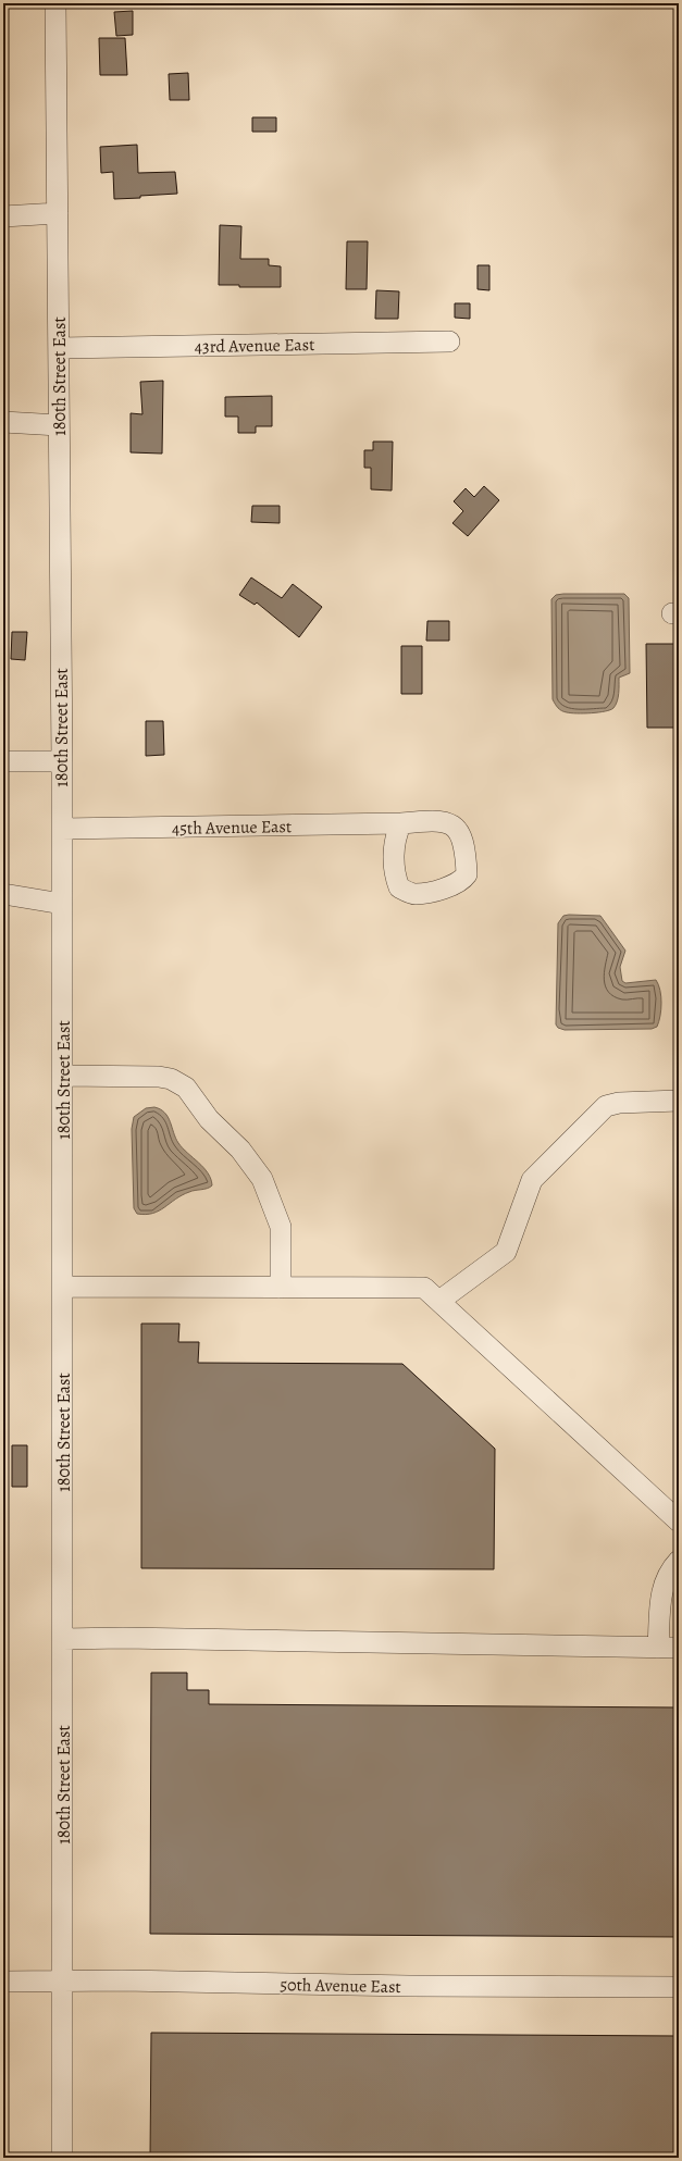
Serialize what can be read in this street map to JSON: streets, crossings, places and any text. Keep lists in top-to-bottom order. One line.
{"streets":{"street":["43rd Avenue East","180th Street East","45th Avenue East","50th Avenue East"]},"crossings":[["43rd Avenue East","180th Street East"],["180th Street East","45th Avenue East"],["180th Street East","50th Avenue East"]]}
